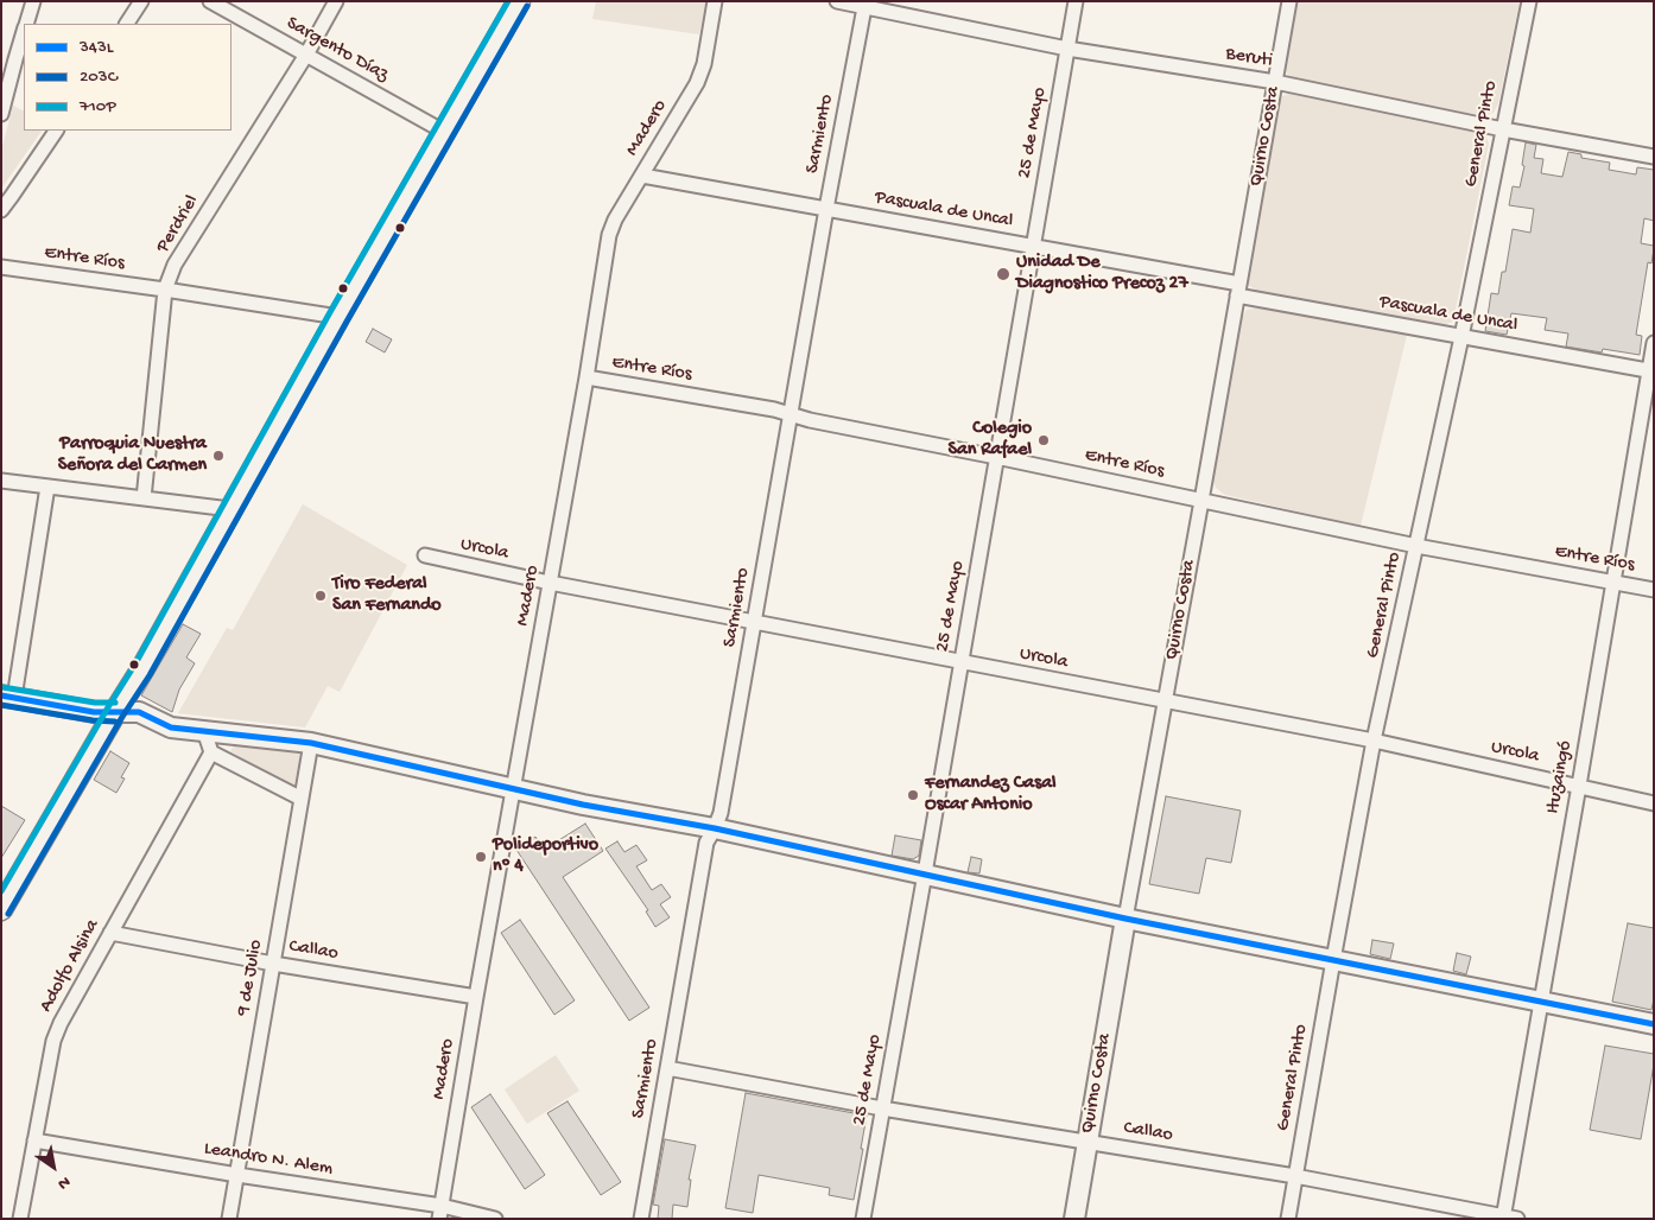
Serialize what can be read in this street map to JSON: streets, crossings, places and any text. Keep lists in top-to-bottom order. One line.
{"streets":{"main road":["Quirno Costa"],"street":["Sargento Díaz","Beruti","Madero","25 de Mayo","Sarmiento","General Pinto","Pascuala de Uncal","Perdriel","Entre Ríos","Urcola","Ituzaingó","Callao","Adolfo Alsina","9 de Julio","Leandro N. Alem"]},"crossings":[["Sargento Díaz","Perdriel"],["Beruti","25 de Mayo"],["Beruti","Sarmiento"],["Beruti","General Pinto"],["Beruti","Quirno Costa"],["Madero","Pascuala de Uncal"],["Madero","Entre Ríos"],["Madero","Urcola"],["Madero","Callao"],["Madero","Leandro N. Alem"],["25 de Mayo","Pascuala de Uncal"],["25 de Mayo","Entre Ríos"],["25 de Mayo","Urcola"],["25 de Mayo","Callao"],["Sarmiento","Pascuala de Uncal"],["Sarmiento","Entre Ríos"],["Sarmiento","Urcola"],["Sarmiento","Callao"],["General Pinto","Pascuala de Uncal"],["General Pinto","Entre Ríos"],["General Pinto","Urcola"],["General Pinto","Callao"],["Quirno Costa","Pascuala de Uncal"],["Quirno Costa","Entre Ríos"],["Quirno Costa","Urcola"],["Quirno Costa","Callao"],["Pascuala de Uncal","Ituzaingó"],["Perdriel","Entre Ríos"],["Entre Ríos","Ituzaingó"],["Urcola","Ituzaingó"],["Ituzaingó","Callao"],["Callao","Adolfo Alsina"],["Callao","9 de Julio"],["Adolfo Alsina","Leandro N. Alem"],["9 de Julio","Leandro N. Alem"]],"places":["Unidad De Diagnostico Precoz 27","Colegio San Rafael","Parroquia Nuestra Señora del Carmen","Tiro Federal San Fernando","Fernandez Casal Oscar Antonio","Polideportivo nº 4"],"lines":["transit line 710P","transit line 203C","transit line 343L"],"legend":["343L","203C","710P"],"north":"bottom right"}
